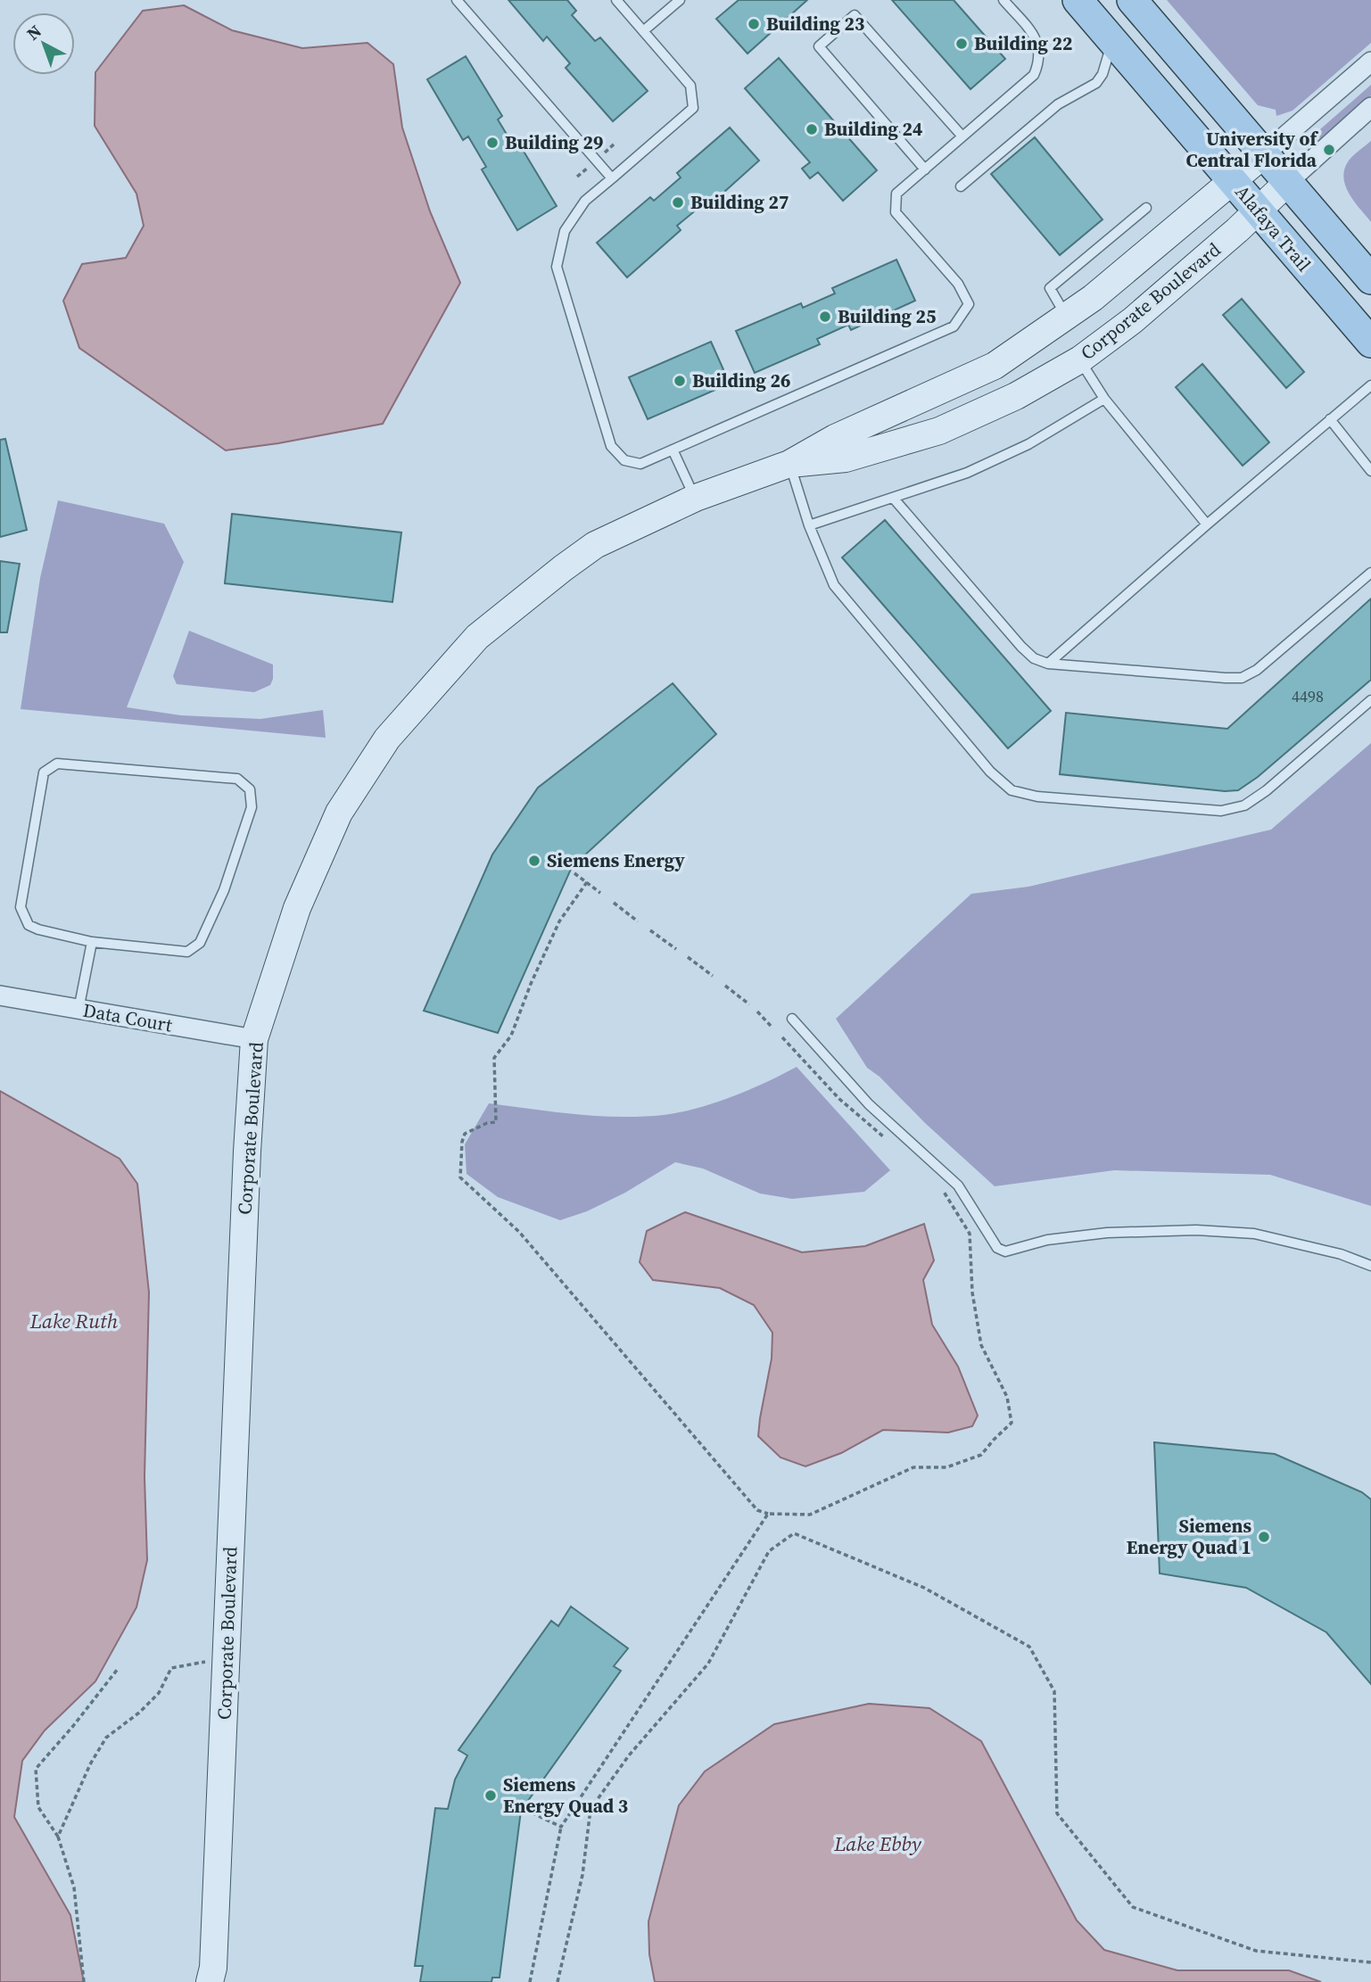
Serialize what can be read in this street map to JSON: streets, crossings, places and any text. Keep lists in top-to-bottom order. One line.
{"streets":{"main road":["Alafaya Trail"],"street":["Corporate Boulevard","Data Court"]},"crossings":[["Alafaya Trail","Corporate Boulevard"],["Corporate Boulevard","Data Court"]],"water":["Lake Ruth","Lake Ebby"],"places":["Building 23","Building 22","Building 24","Building 29","University of Central Florida","Building 27","Building 25","Building 26","Siemens Energy","Siemens Energy Quad 1","Siemens Energy Quad 3"],"house_numbers":["4498"],"north":"top left"}
